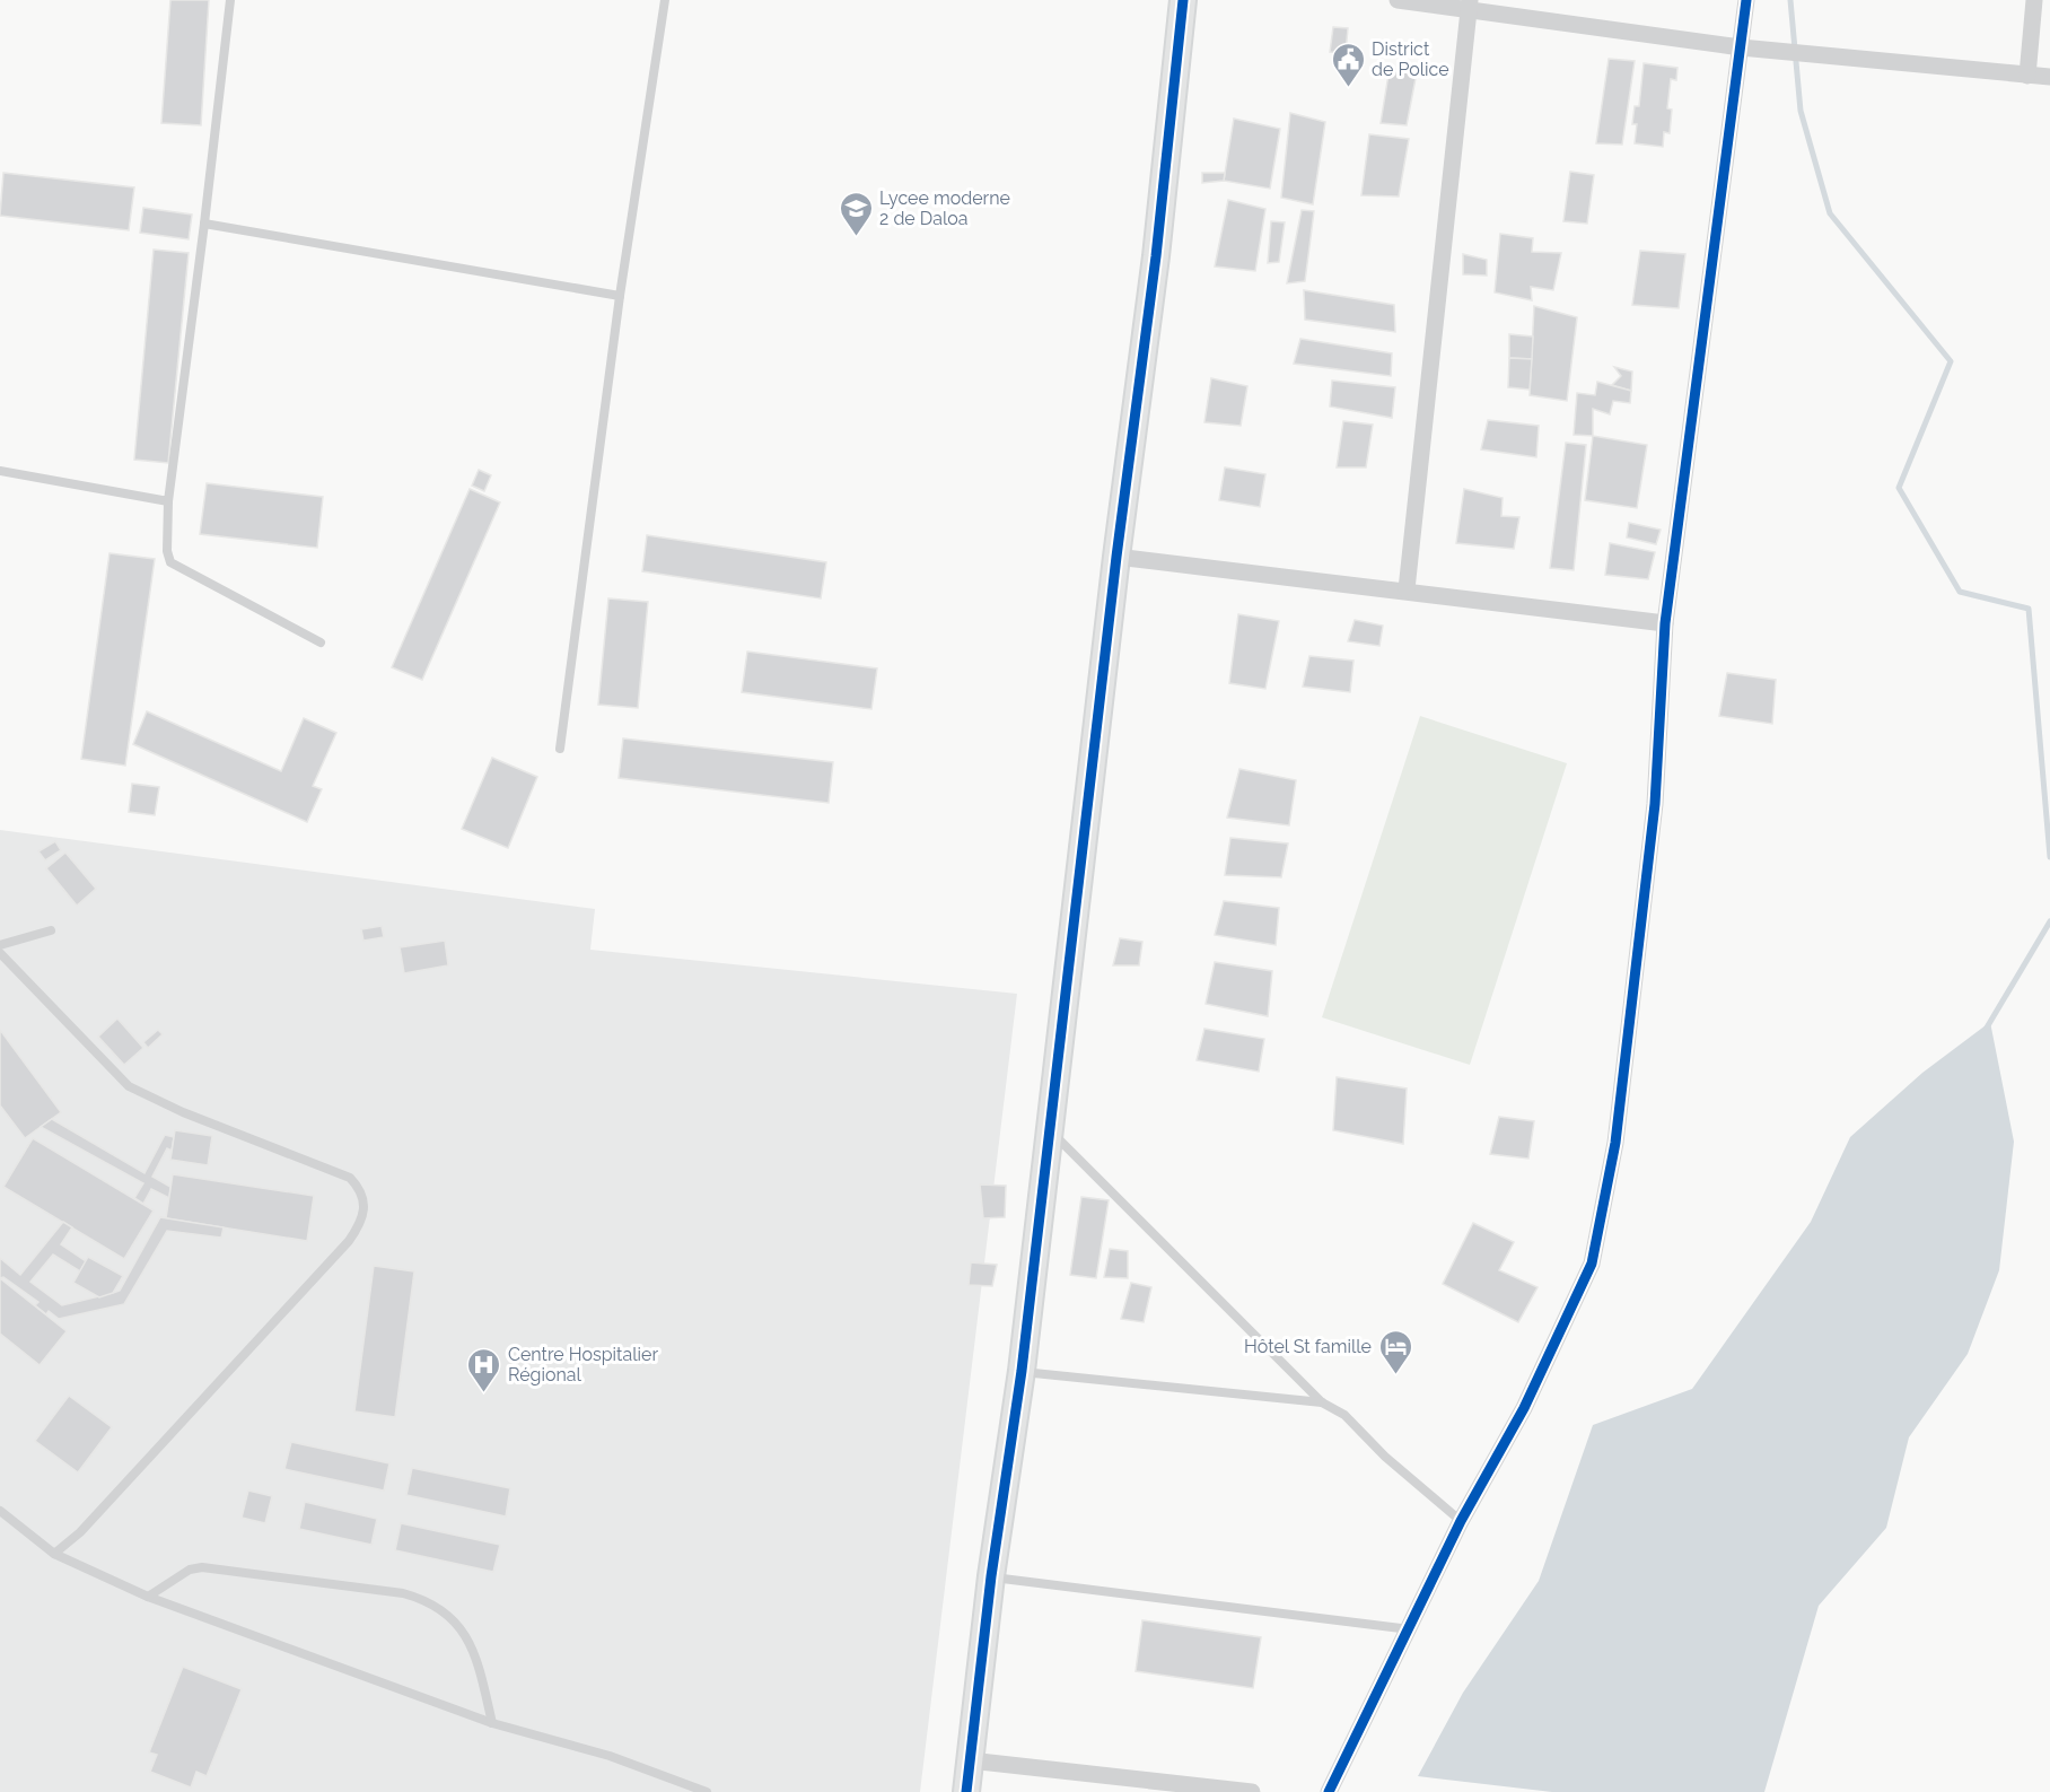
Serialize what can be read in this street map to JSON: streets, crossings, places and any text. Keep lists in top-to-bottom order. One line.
{"places":{"public building":["District de Police"],"school or university":["Lycee moderne 2 de Daloa"],"hotel":["Hôtel St famille"],"hospital":["Centre Hospitalier Régional"]}}
